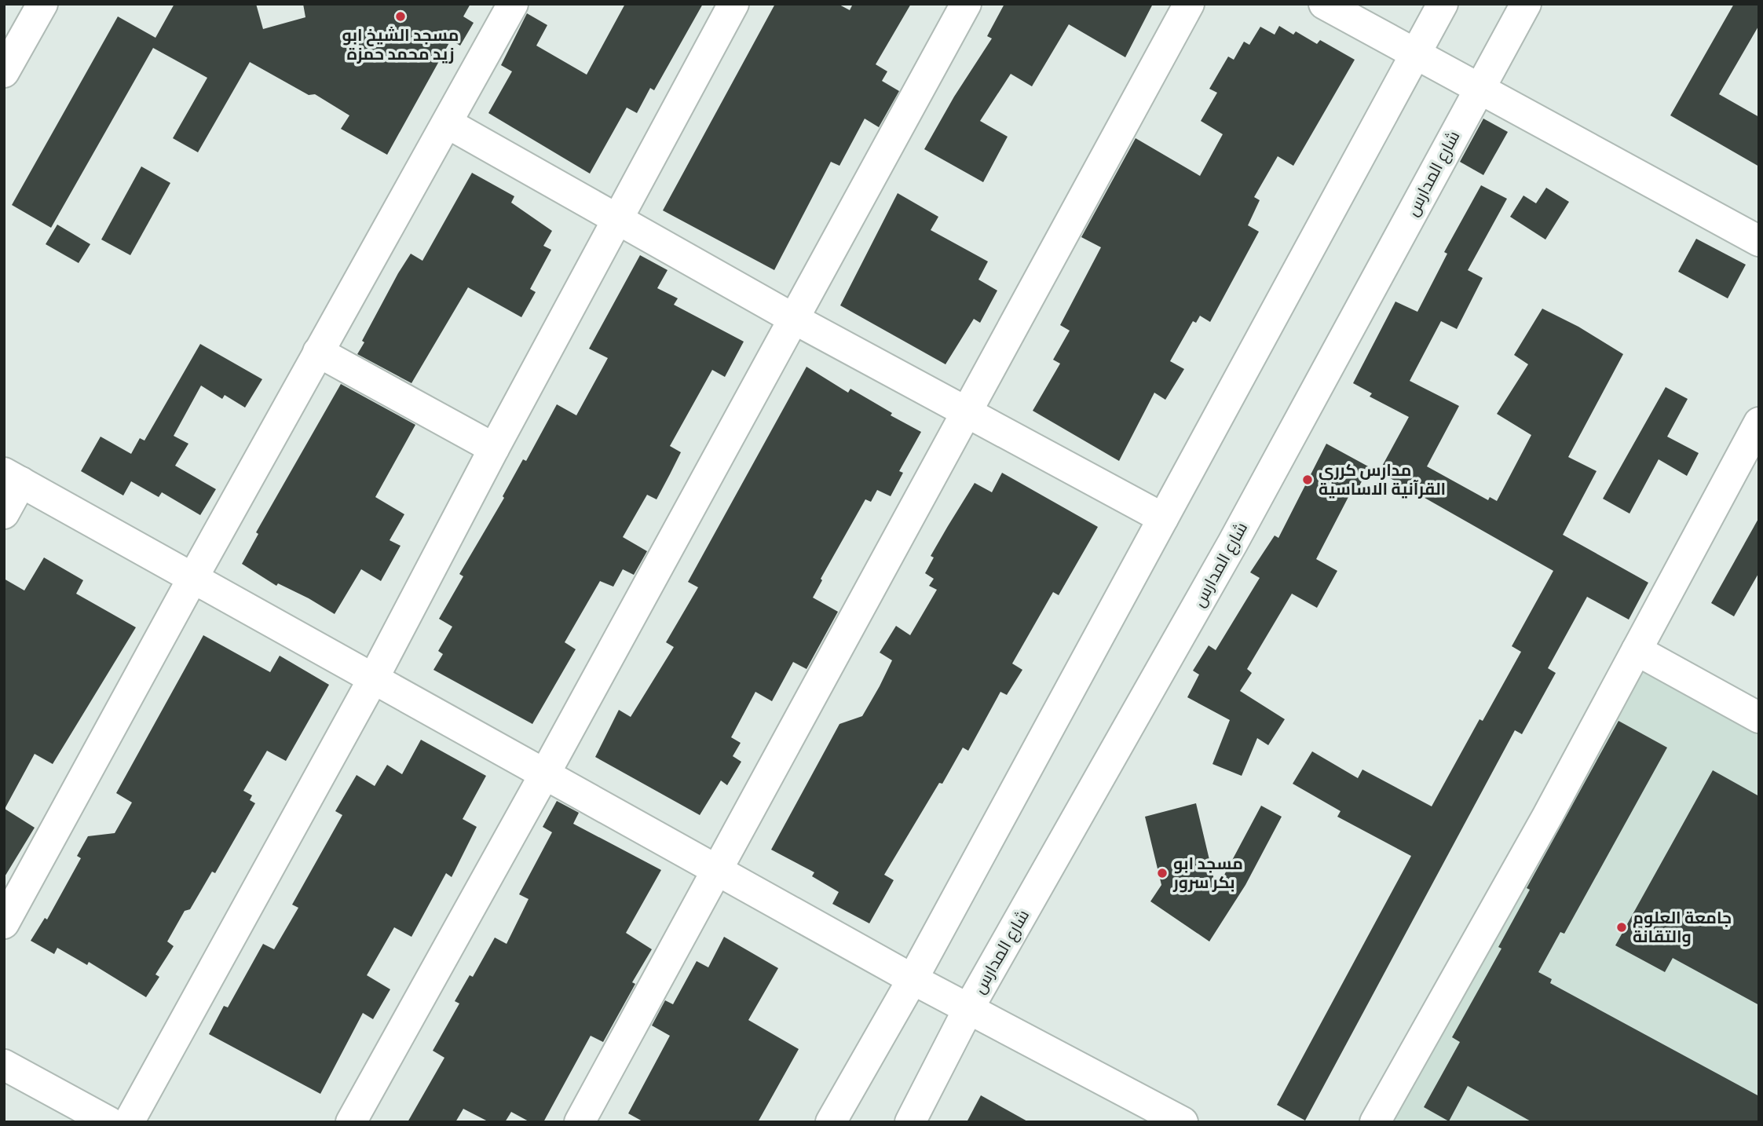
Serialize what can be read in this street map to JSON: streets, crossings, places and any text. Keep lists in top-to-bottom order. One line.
{"streets":{"street":["شارع المدارس"]},"places":["مسجد الشيخ ابو زيد محمد حمزة","مدارس كرري القرآنية الاساسية","مسجد ابو بكر سرور","جامعة العلوم والتقانة"]}
